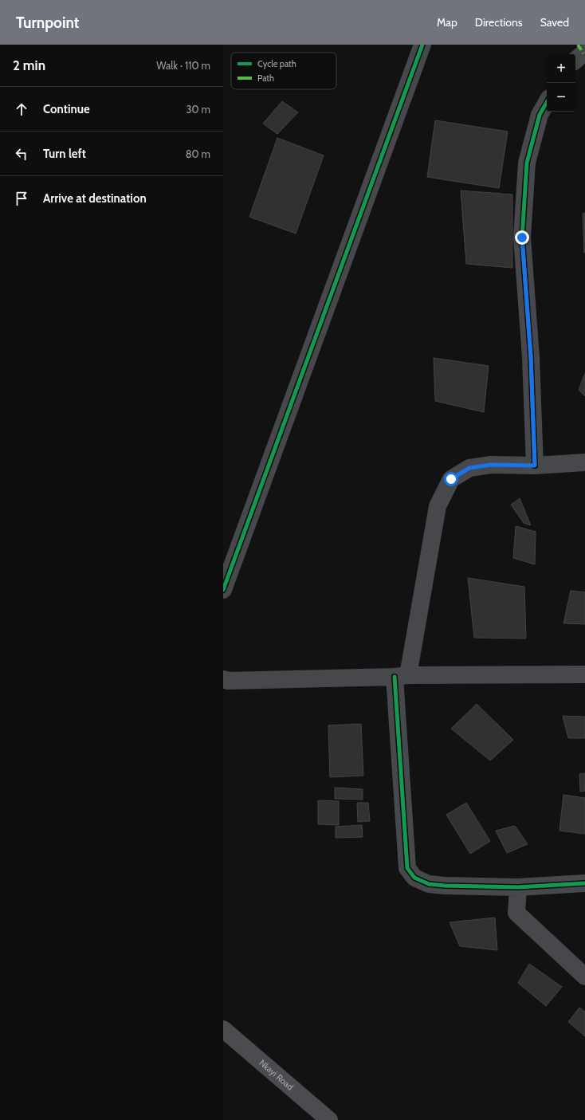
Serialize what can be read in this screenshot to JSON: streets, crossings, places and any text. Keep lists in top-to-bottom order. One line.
{"streets":{"main road":["Nkayi Road"]},"legend":["Cycle path","Path"],"page":{"header":"Turnpoint","nav":["Map","Directions","Saved"],"heading":["2 min","Walk · 110 m"],"map_buttons":["+","−"],"list":[["Continue","30 m"],["Turn left","80 m"],"Arrive at destination"]}}
